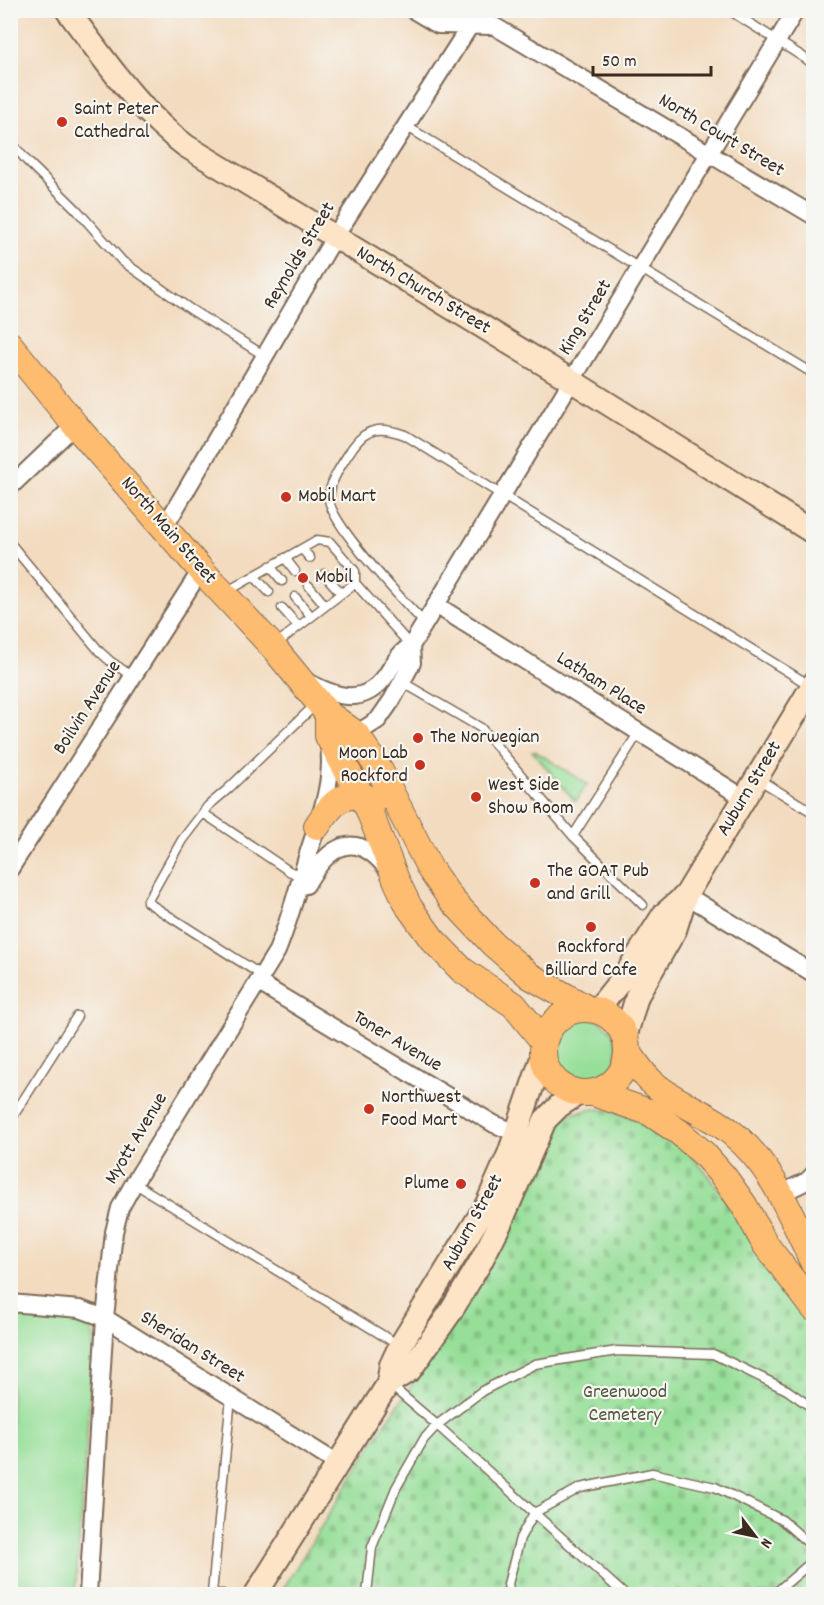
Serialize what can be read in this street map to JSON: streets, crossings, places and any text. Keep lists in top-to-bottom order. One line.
{"streets":{"main road":["North Church Street","North Main Street","Auburn Street"],"street":["North Court Street","Reynolds Street","King Street","Latham Place","Boilvin Avenue","Toner Avenue","Myott Avenue","Sheridan Street"]},"crossings":[["North Court Street","Reynolds Street"],["North Court Street","King Street"],["Reynolds Street","North Church Street"],["Reynolds Street","North Main Street"],["North Church Street","King Street"],["King Street","North Main Street"],["King Street","Latham Place"],["North Main Street","Boilvin Avenue"],["North Main Street","Auburn Street"],["North Main Street","Myott Avenue"],["Latham Place","Auburn Street"],["Auburn Street","Toner Avenue"],["Auburn Street","Sheridan Street"],["Toner Avenue","Myott Avenue"],["Myott Avenue","Sheridan Street"]],"parks":["Greenwood Cemetery"],"places":["Saint Peter Cathedral","Mobil Mart","Mobil","The Norwegian","Moon Lab Rockford","West Side Show Room","The GOAT Pub and Grill","Rockford Billiard Cafe","Northwest Food Mart","Plume"],"scale_bar":"50 m","north":"bottom right"}
